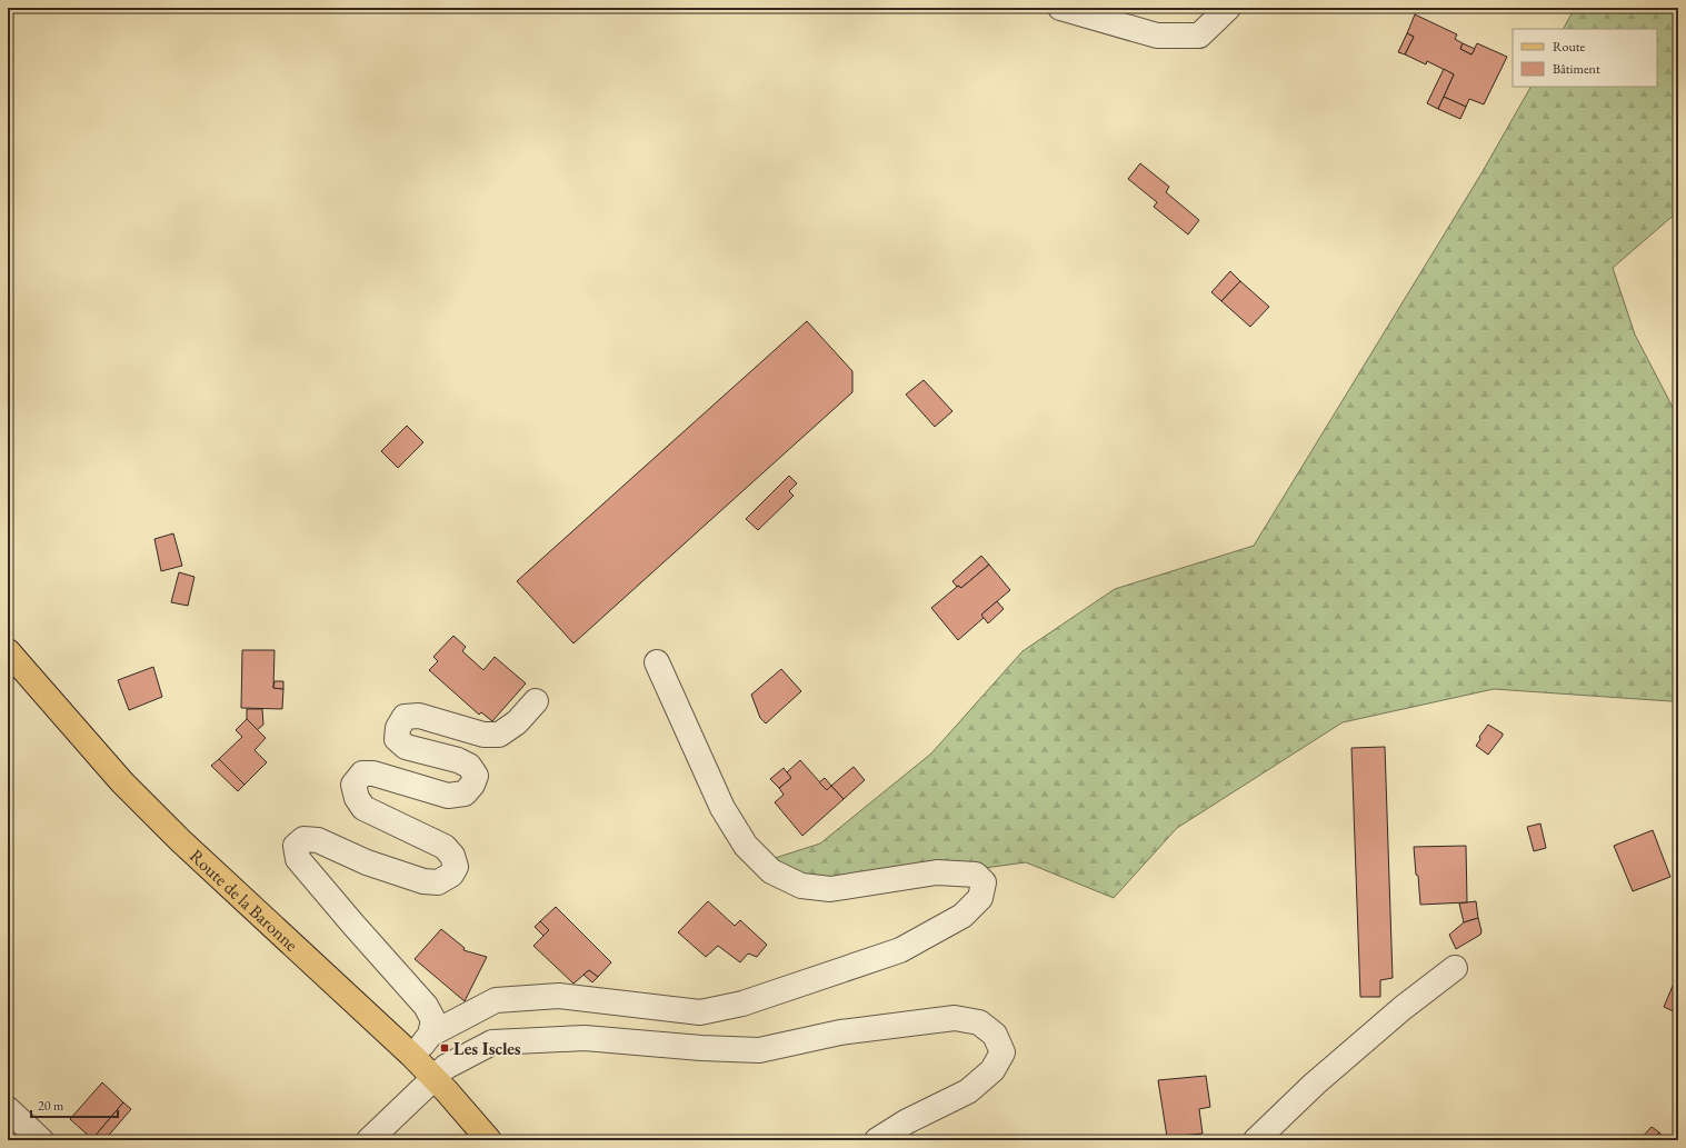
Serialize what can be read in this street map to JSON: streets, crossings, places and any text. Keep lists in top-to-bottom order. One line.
{"streets":{"main road":["Route de la Baronne"]},"places":{"transit":["Les Iscles"]},"legend":["Route","Bâtiment"],"scale_bar":"20 m"}
